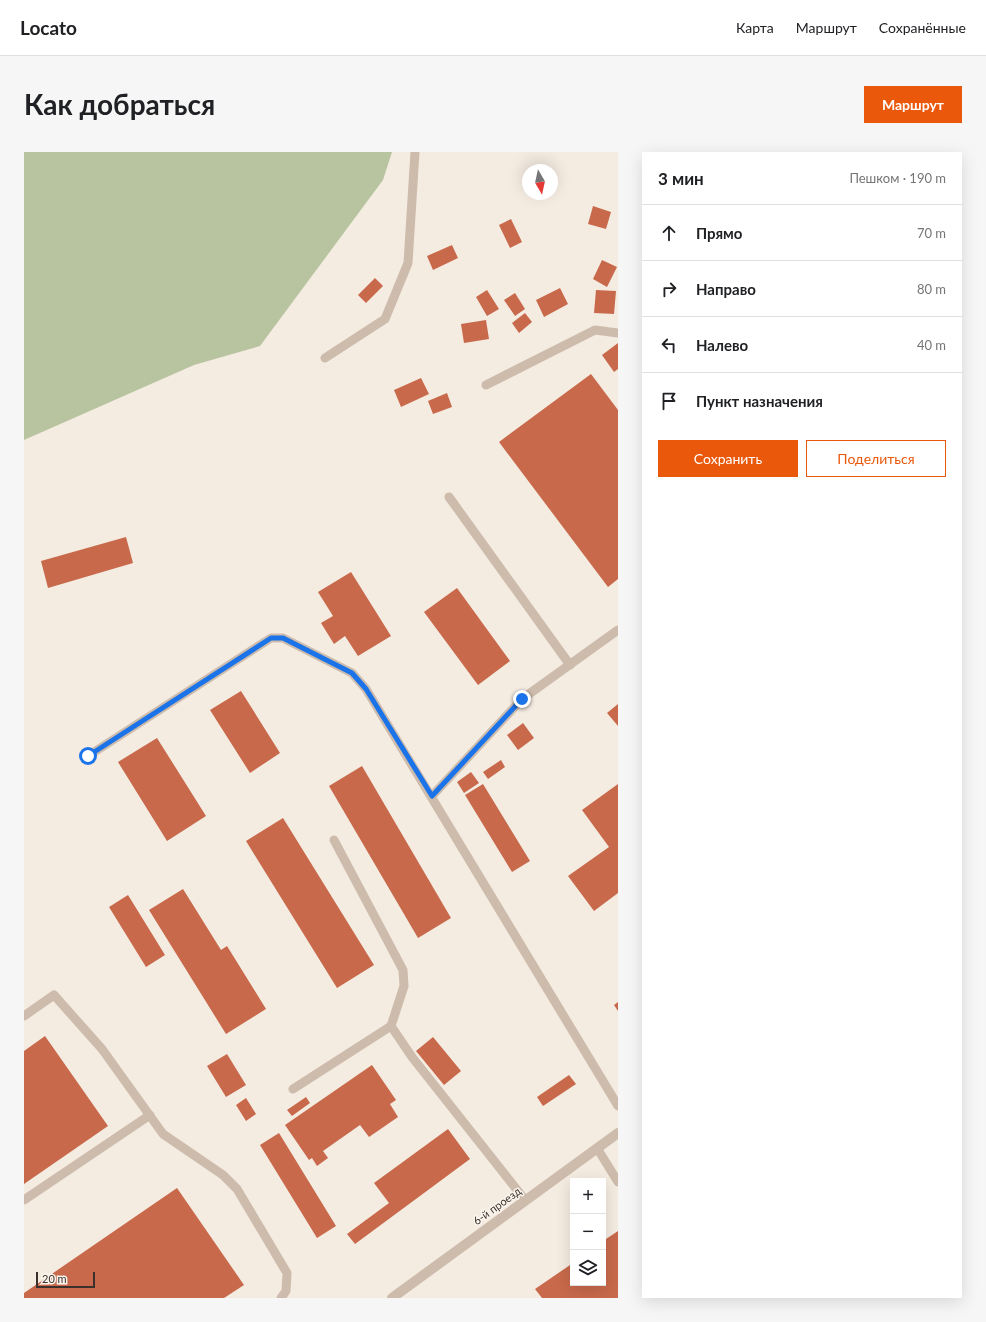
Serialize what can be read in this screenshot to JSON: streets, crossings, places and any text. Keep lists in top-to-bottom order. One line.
{"streets":{"street":["6-й проезд"]},"scale_bar":"20 m","north":"bottom","page":{"header":"Locato","nav":["Карта","Маршрут","Сохранённые"],"buttons":["Маршрут",["Сохранить","Поделиться"]],"title":"Как добраться","heading":["3 мин","Пешком · 190 m"],"list":[["Прямо","70 m"],["Направо","80 m"],["Налево","40 m"],"Пункт назначения"],"map_buttons":["+","−"],"scale":"20 m"}}
